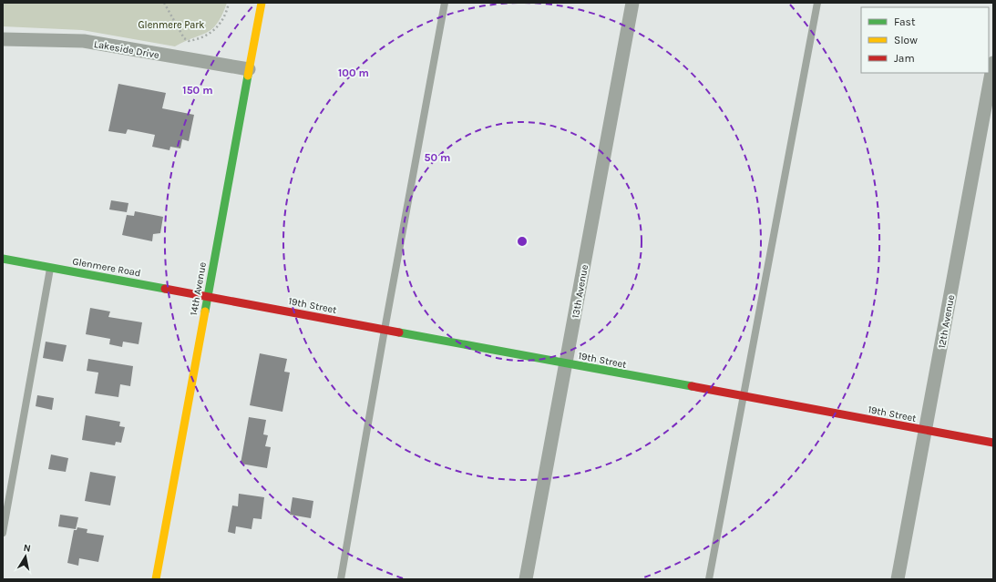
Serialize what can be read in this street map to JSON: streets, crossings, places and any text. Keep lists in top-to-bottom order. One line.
{"streets":{"street":["Lakeside Drive","Glenmere Road","14th Avenue","13th Avenue","19th Street","12th Avenue"]},"crossings":[["Lakeside Drive","14th Avenue"],["Glenmere Road","14th Avenue"],["Glenmere Road","19th Street"],["14th Avenue","19th Street"],["13th Avenue","19th Street"],["19th Street","12th Avenue"]],"parks":["Glenmere Park"],"legend":["Fast","Slow","Jam"],"north":"top","rings":["100 m","150 m","50 m"]}
